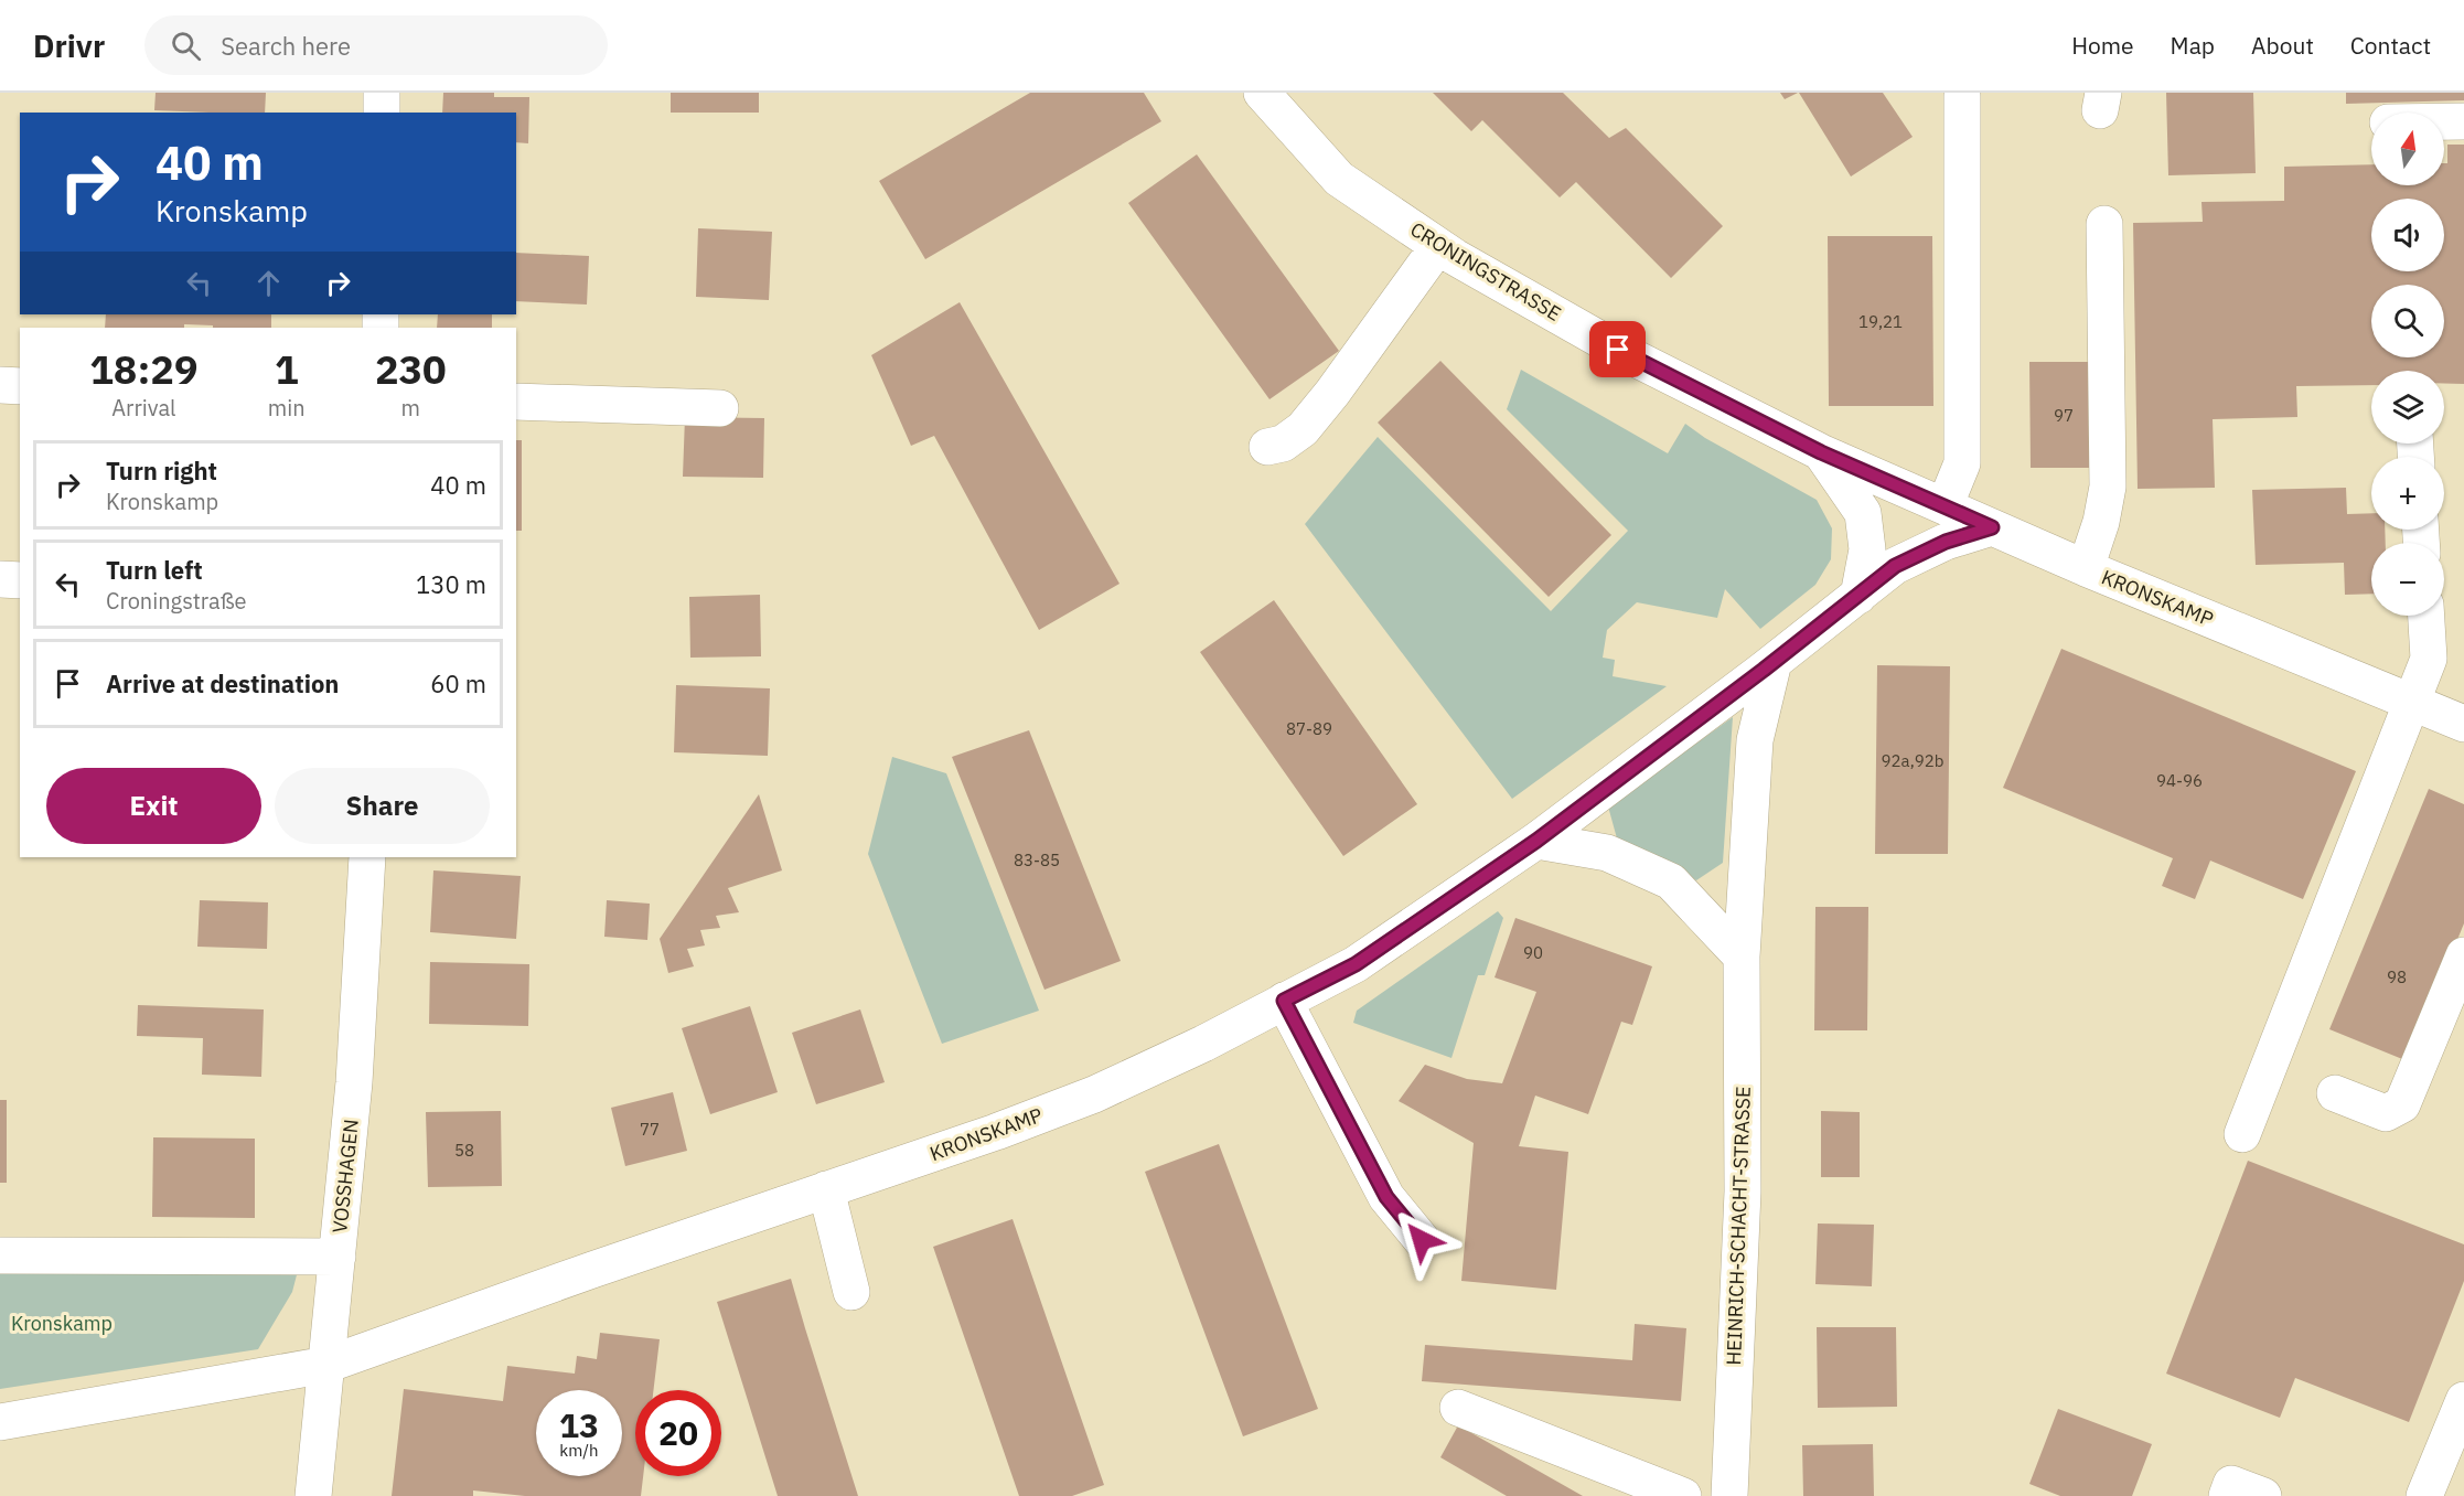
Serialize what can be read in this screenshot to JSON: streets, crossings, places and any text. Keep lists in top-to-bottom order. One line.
{"streets":{"street":["CRONINGSTRASSE","KRONSKAMP","VOSSHAGEN","HEINRICH-SCHACHT-STRASSE"]},"crossings":[["CRONINGSTRASSE","KRONSKAMP"],["KRONSKAMP","VOSSHAGEN"],["KRONSKAMP","HEINRICH-SCHACHT-STRASSE"]],"parks":["Kronskamp"],"house_numbers":["19,21","97","87-89","92a,92b","94-96","83-85","90","98","77","58"],"north":"top","page":{"header":"Drivr","search":"Search here","nav":["Home","Map","About","Contact"],"map_buttons":["+","−"],"turn":["40 m","Kronskamp"],"eta":["18:29","Arrival","1","min","230","m"],"list":[{"name":"Turn right","note":"Kronskamp","value":"40 m"},{"name":"Turn left","note":"Croningstraße","value":"130 m"},{"name":"Arrive at destination","value":"60 m"}],"buttons":["Exit","Share"],"speed":"13 km/h","limit":"20"}}
